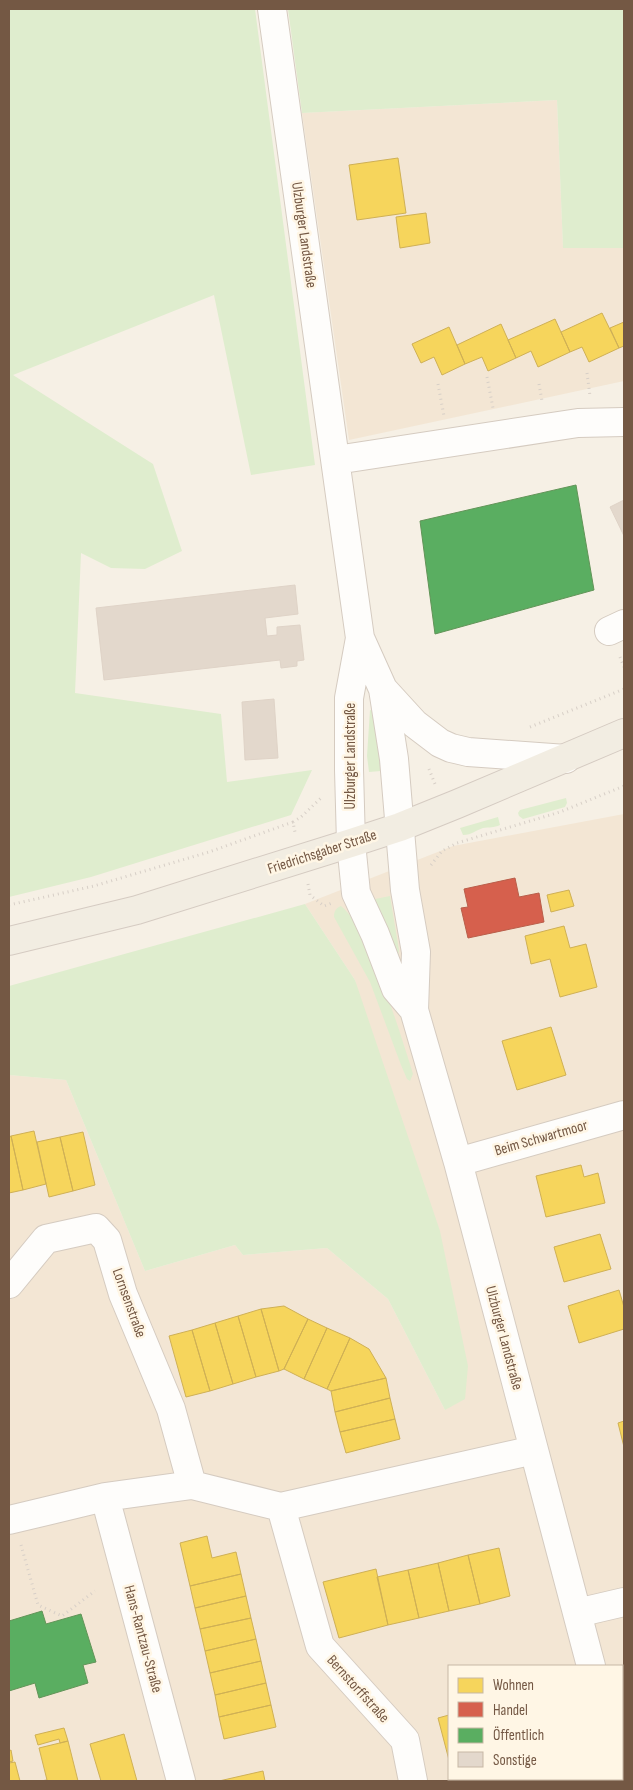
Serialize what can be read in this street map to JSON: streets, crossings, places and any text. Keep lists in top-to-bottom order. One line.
{"streets":{"main road":["Friedrichsgaber Straße"],"street":["Ulzburger Landstraße","Beim Schwartmoor","Lornsenstraße","Hans-Rantzau-Straße","Bernstorffstraße"]},"crossings":[["Ulzburger Landstraße","Friedrichsgaber Straße"],["Ulzburger Landstraße","Beim Schwartmoor"]],"legend":["Wohnen","Handel","Öffentlich","Sonstige"]}
